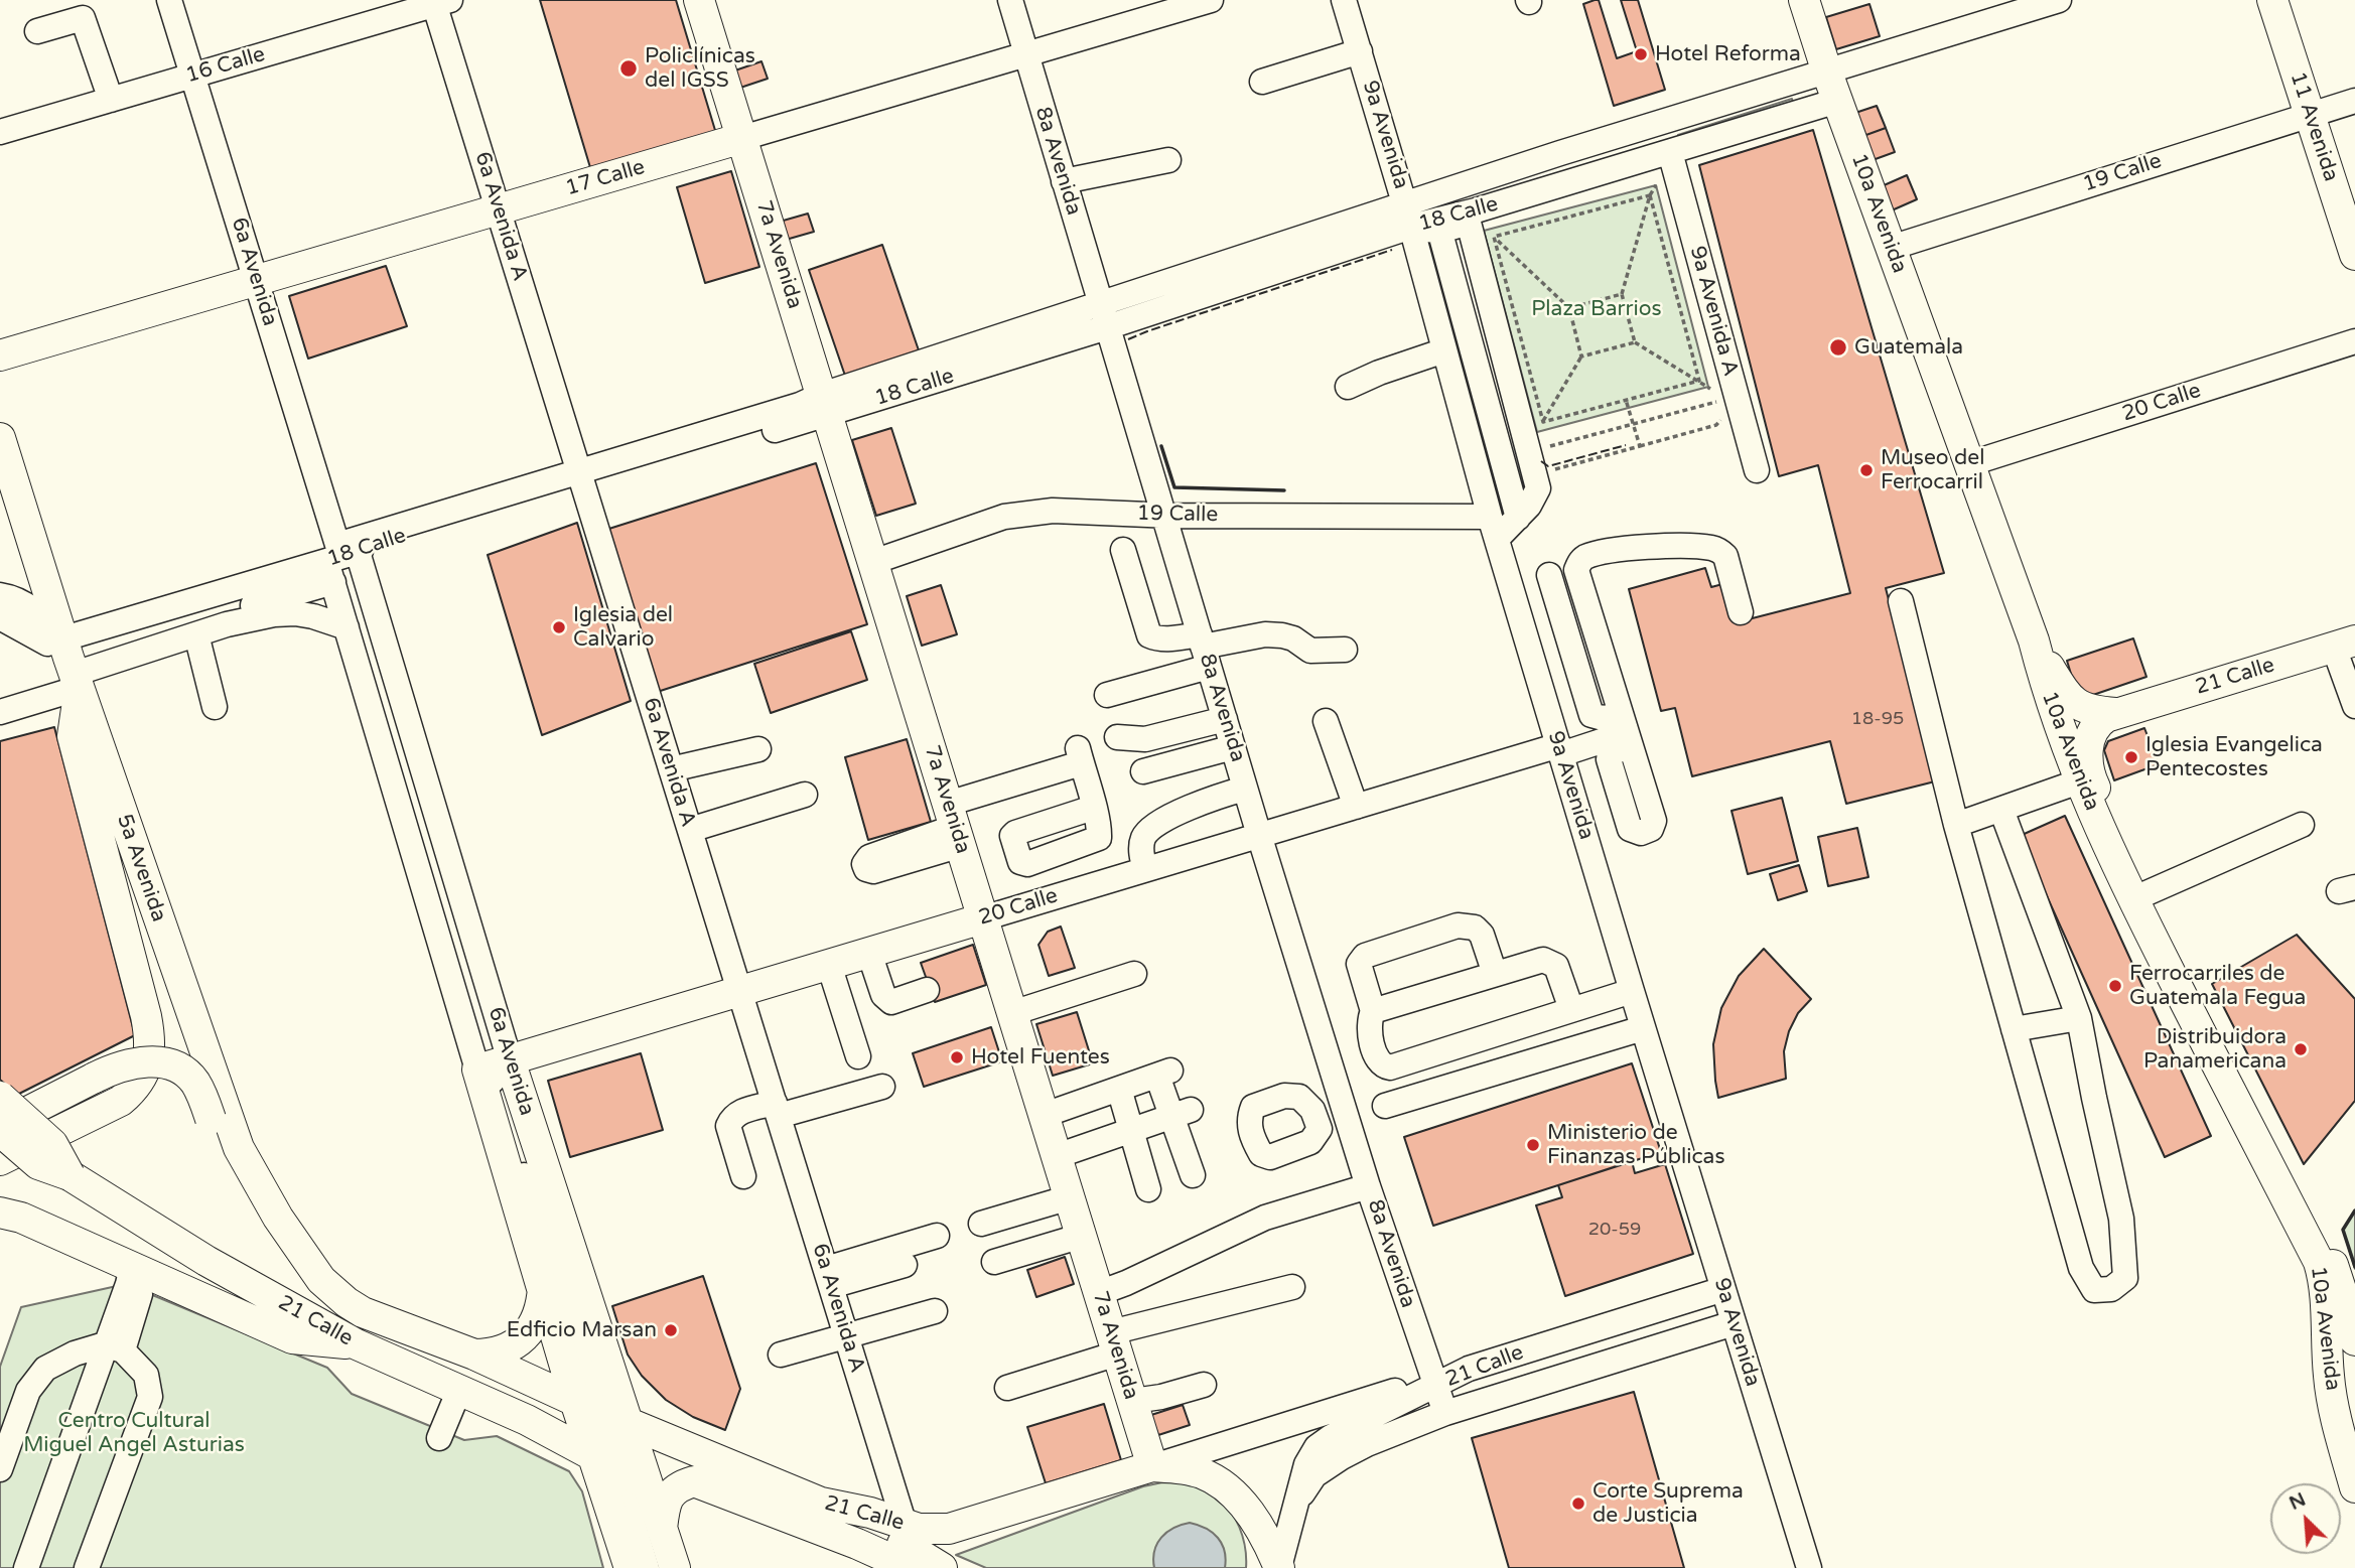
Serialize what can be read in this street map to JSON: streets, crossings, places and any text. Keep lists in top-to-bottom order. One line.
{"streets":{"main road":["11 Avenida","17 Calle","10a Avenida","7a Avenida","6a Avenida","20 Calle","21 Calle","5a Avenida"],"street":["16 Calle","9a Avenida","8a Avenida","19 Calle","18 Calle","6a Avenida A","9a Avenida A"]},"crossings":[["16 Calle","6a Avenida A"],["16 Calle","6a Avenida"],["11 Avenida","19 Calle"],["9a Avenida","19 Calle"],["9a Avenida","18 Calle"],["9a Avenida","20 Calle"],["9a Avenida","21 Calle"],["8a Avenida","19 Calle"],["8a Avenida","17 Calle"],["8a Avenida","18 Calle"],["8a Avenida","20 Calle"],["8a Avenida","21 Calle"],["19 Calle","10a Avenida"],["19 Calle","7a Avenida"],["17 Calle","6a Avenida A"],["17 Calle","7a Avenida"],["17 Calle","6a Avenida"],["10a Avenida","18 Calle"],["10a Avenida","20 Calle"],["10a Avenida","21 Calle"],["18 Calle","6a Avenida A"],["18 Calle","7a Avenida"],["18 Calle","6a Avenida"],["18 Calle","9a Avenida A"],["18 Calle","5a Avenida"],["6a Avenida A","20 Calle"],["6a Avenida A","21 Calle"],["7a Avenida","20 Calle"],["7a Avenida","21 Calle"],["6a Avenida","20 Calle"],["6a Avenida","21 Calle"],["21 Calle","5a Avenida"]],"parks":["Plaza Barrios","Centro Cultural Miguel Angel Asturias"],"places":["Hotel Reforma","Policlínicas del IGSS","Guatemala","Museo del Ferrocarril","Iglesia del Calvario","Iglesia Evangelica Pentecostes","Ferrocarriles de Guatemala Fegua","Distribuidora Panamericana","Hotel Fuentes","Ministerio de Finanzas Públicas","Edficio Marsan","Corte Suprema de Justicia"],"house_numbers":["18-95","20-59"],"north":"top left"}
